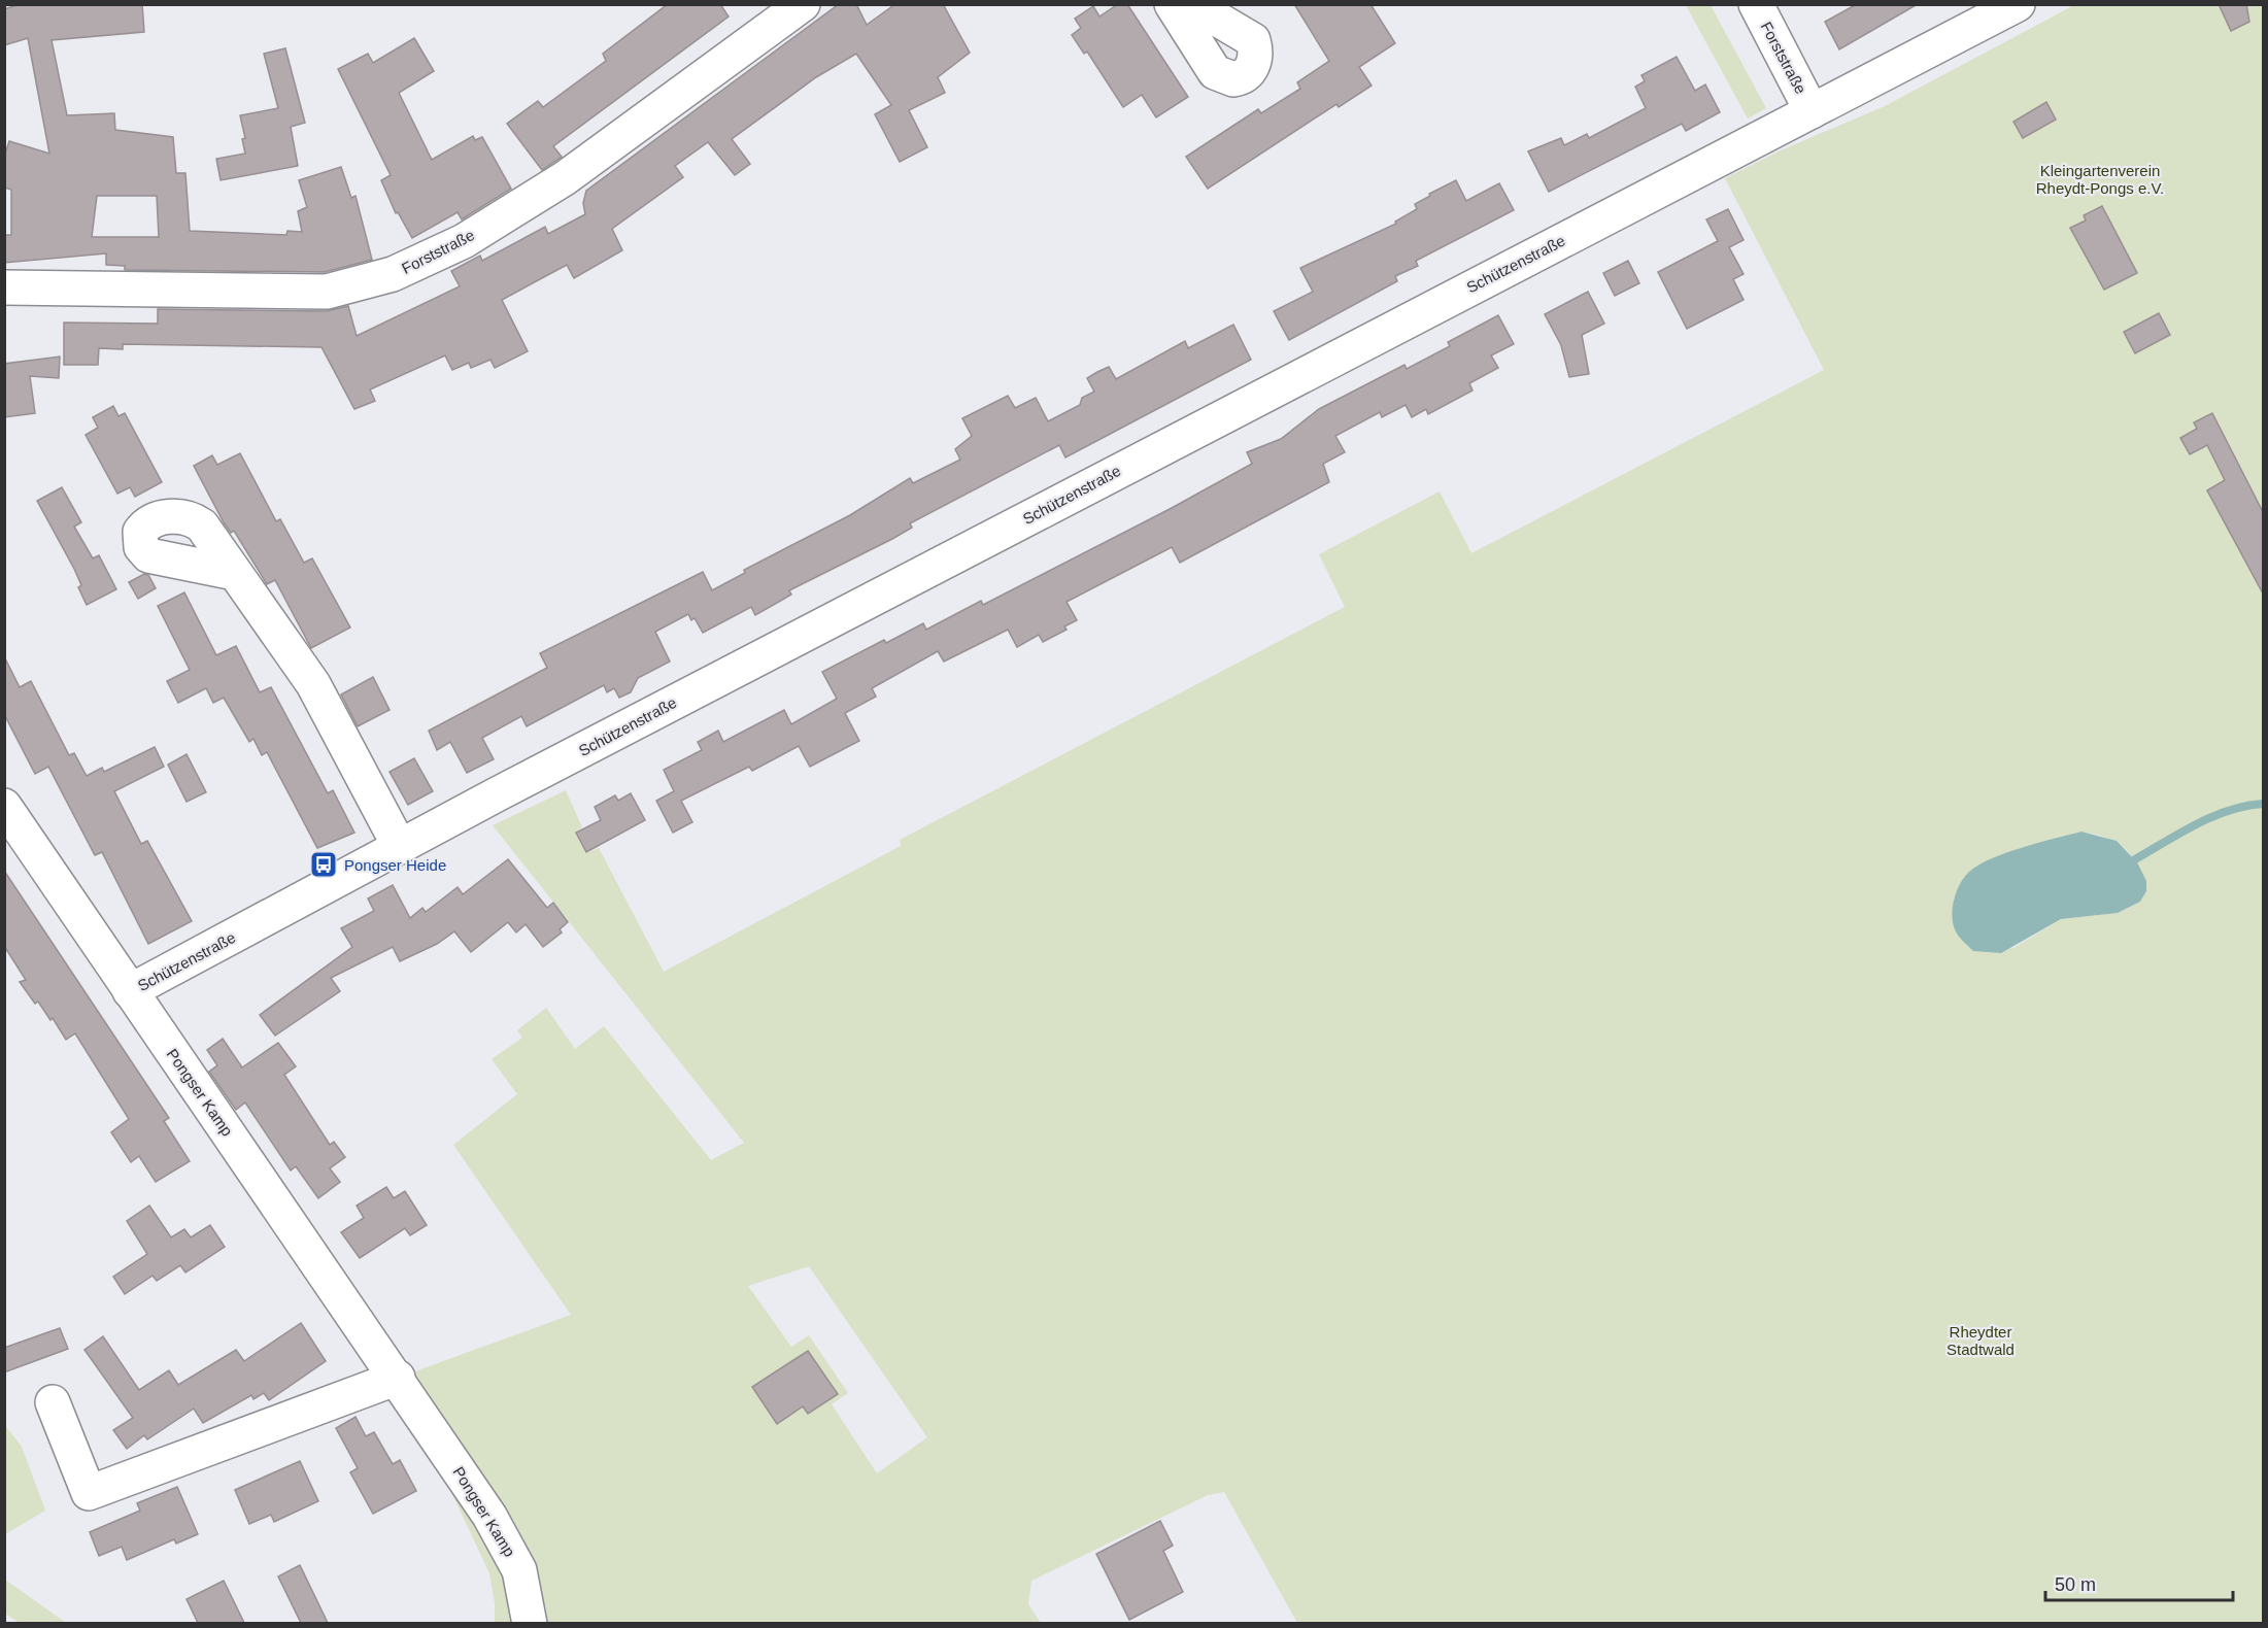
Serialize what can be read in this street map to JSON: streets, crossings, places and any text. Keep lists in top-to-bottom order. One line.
{"streets":{"street":["Forststraße","Schützenstraße","Pongser Kamp"]},"crossings":[["Forststraße","Schützenstraße"],["Schützenstraße","Pongser Kamp"]],"parks":["Kleingartenverein Rheydt-Pongs e.V.","Rheydter Stadtwald"],"places":{"bus stop":["Pongser Heide"]},"scale_bar":"50 m"}
